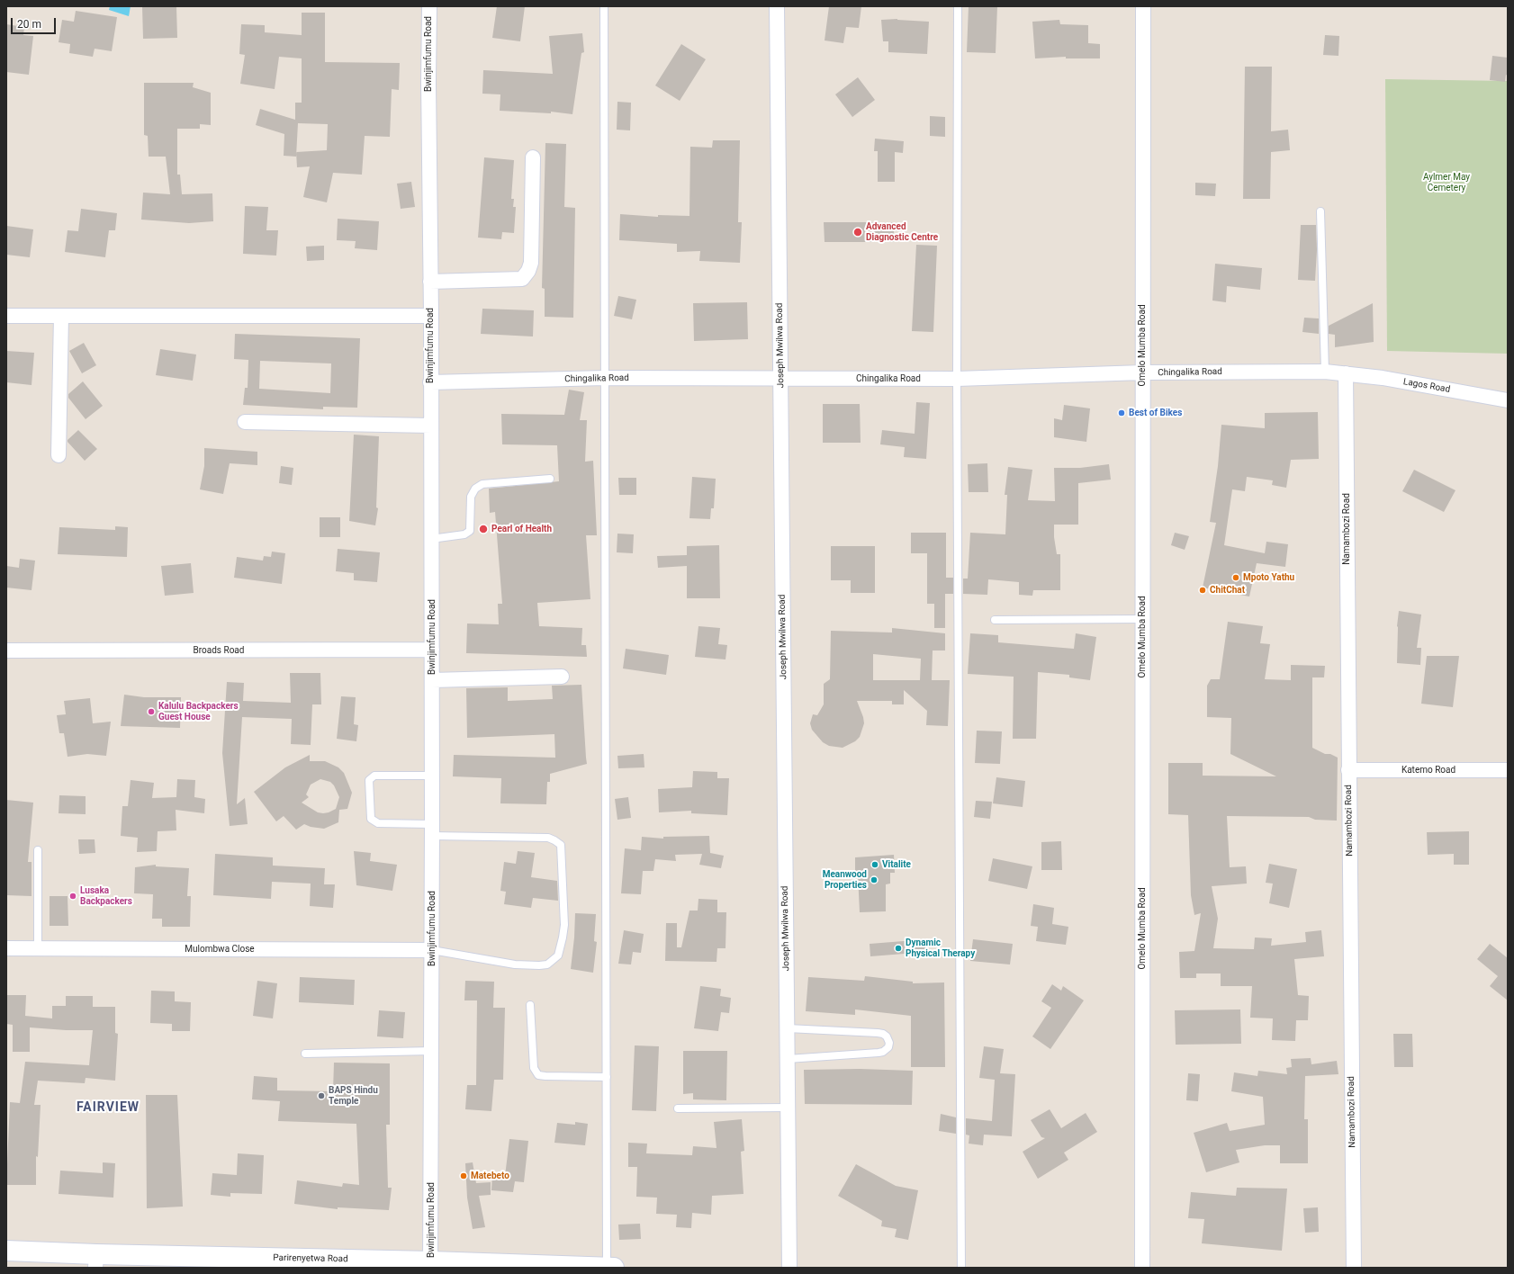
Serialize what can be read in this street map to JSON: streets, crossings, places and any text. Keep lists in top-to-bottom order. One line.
{"streets":{"main road":["Parirenyetwa Road"],"street":["Bwinjimfumu Road","Joseph Mwilwa Road","Omelo Mumba Road","Chingalika Road","Lagos Road","Namambozi Road","Broads Road","Katemo Road","Mulombwa Close"]},"crossings":[["Bwinjimfumu Road","Chingalika Road"],["Bwinjimfumu Road","Broads Road"],["Bwinjimfumu Road","Mulombwa Close"],["Bwinjimfumu Road","Parirenyetwa Road"],["Joseph Mwilwa Road","Chingalika Road"],["Omelo Mumba Road","Chingalika Road"],["Chingalika Road","Lagos Road"],["Chingalika Road","Namambozi Road"],["Lagos Road","Namambozi Road"],["Namambozi Road","Katemo Road"]],"districts":["FAIRVIEW"],"parks":["Aylmer May Cemetery"],"places":["Advanced Diagnostic Centre","Best of Bikes","Pearl of Health","Mpoto Yathu","ChitChat","Kalulu Backpackers Guest House","Vitalite","Meanwood Properties","Lusaka Backpackers","Dynamic Physical Therapy","BAPS Hindu Temple","Matebeto"],"scale_bar":"20 m"}
